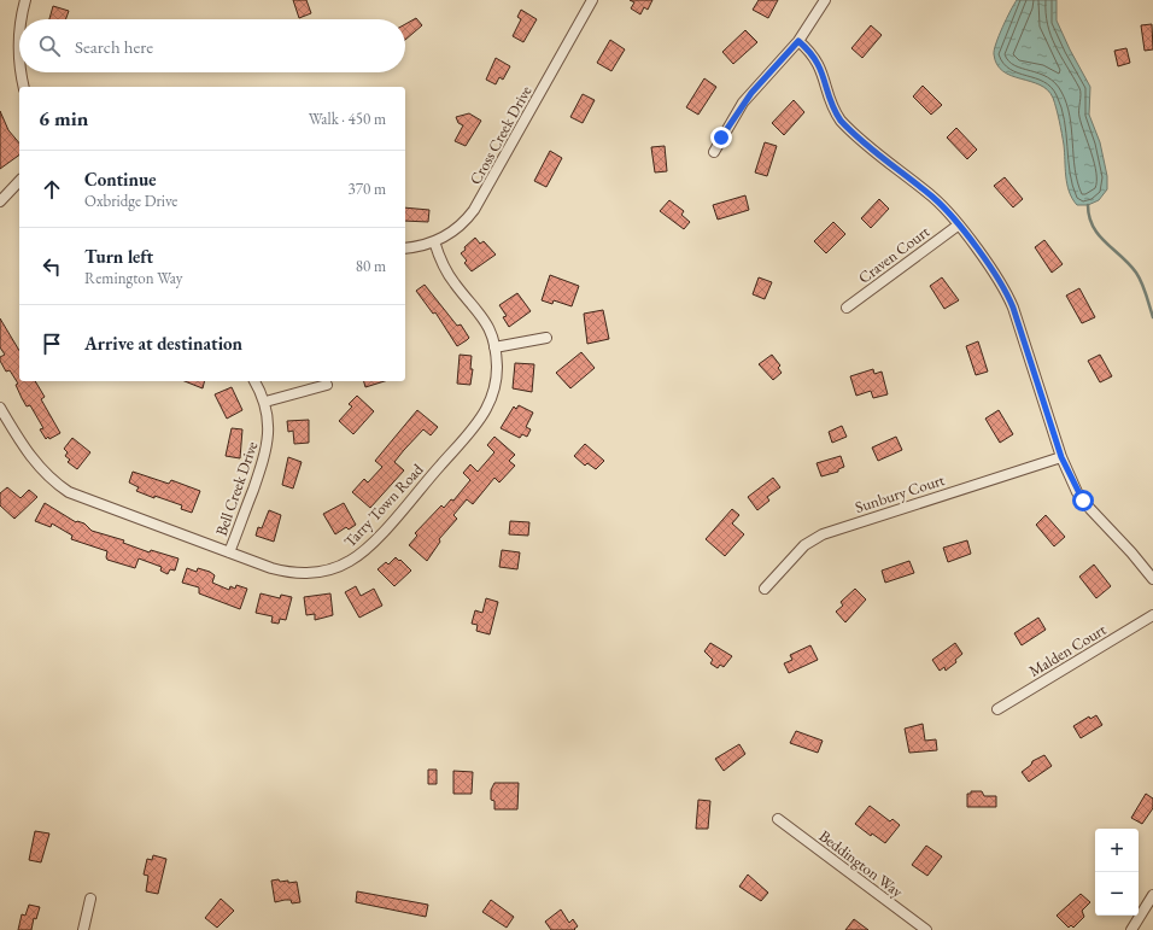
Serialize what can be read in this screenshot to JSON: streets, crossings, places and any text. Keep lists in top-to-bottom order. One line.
{"streets":{"street":["Cross Creek Drive","Craven Court","Bell Creek Drive","Sunbury Court","Tarry Town Road","Malden Court","Beddington Way"]},"crossings":[["Cross Creek Drive","Tarry Town Road"],["Bell Creek Drive","Tarry Town Road"]],"page":{"search":"Search here","heading":["6 min","Walk · 450 m"],"list":[["Continue","Oxbridge Drive","370 m"],["Turn left","Remington Way","80 m"],"Arrive at destination"],"map_buttons":["+","−"]}}
